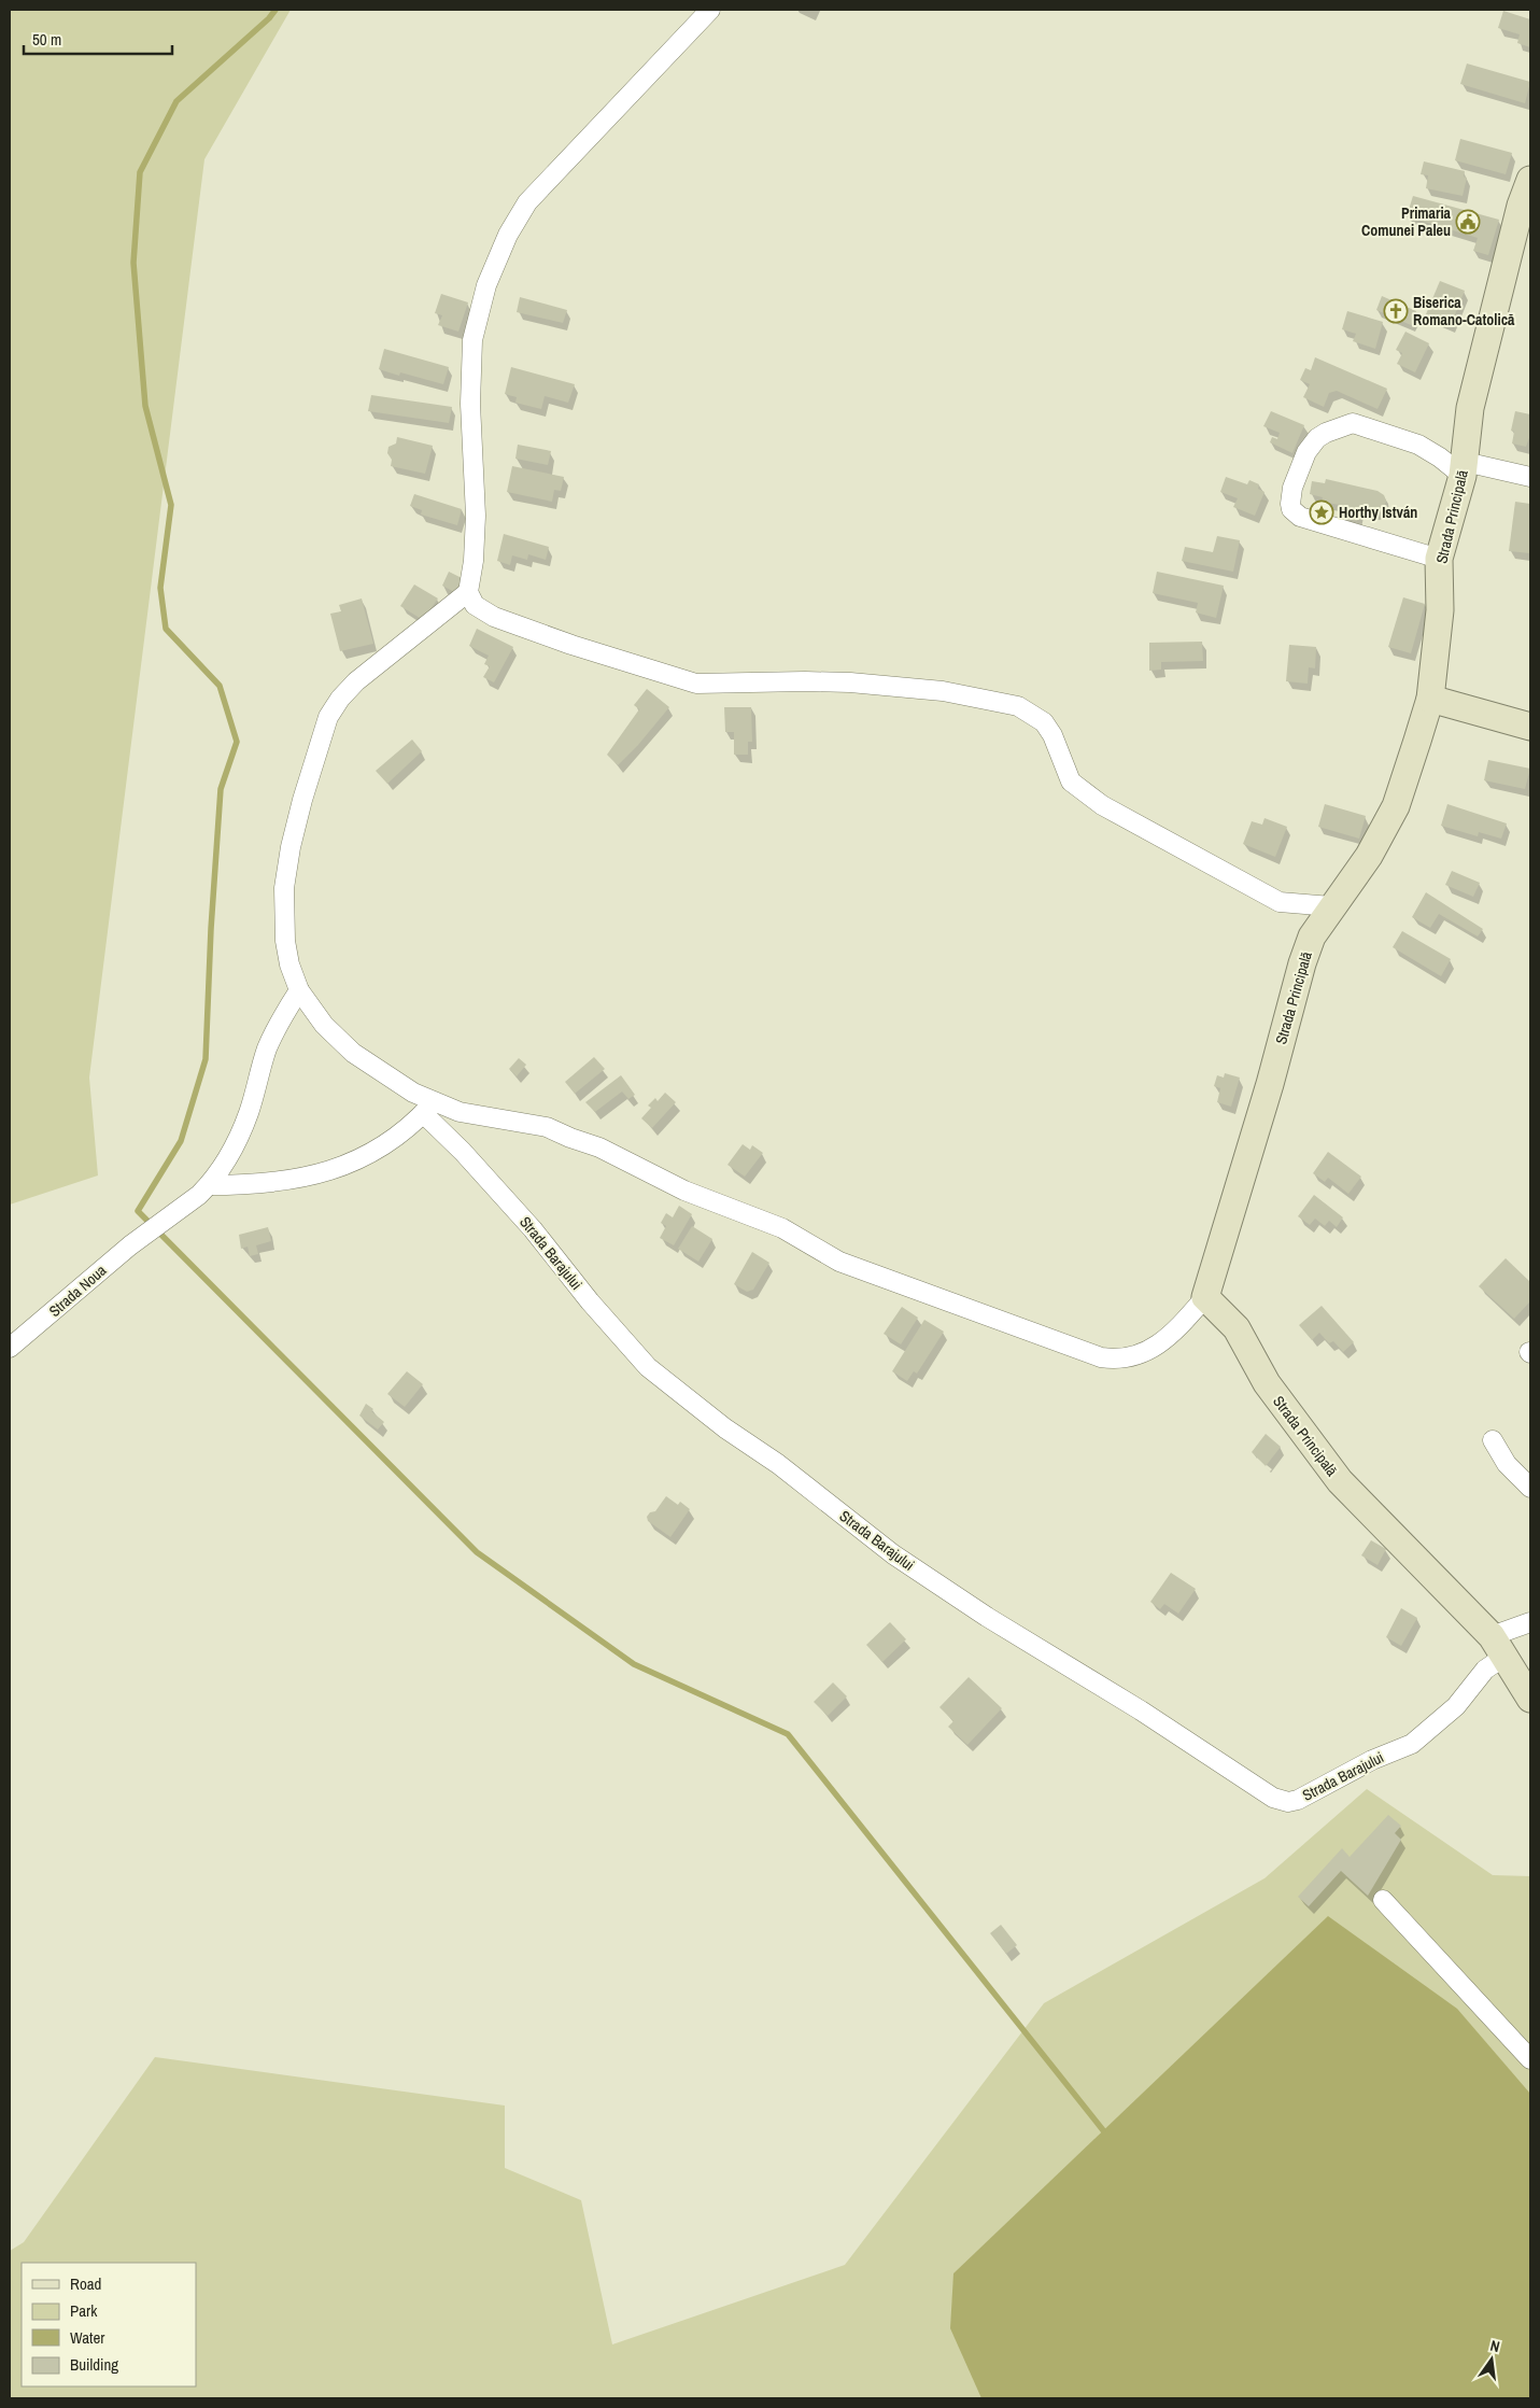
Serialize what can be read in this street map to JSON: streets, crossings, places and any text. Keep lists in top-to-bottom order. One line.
{"streets":{"main road":["Strada Principală"],"street":["Strada Barajului","Strada Noua"]},"crossings":[["Strada Principală","Strada Barajului"]],"places":{"public building":["Primaria Comunei Paleu"],"church":["Biserica Romano-Catolică"],"place":["Horthy István"]},"legend":["Road","Park","Water","Building"],"scale_bar":"50 m","north":"top"}
